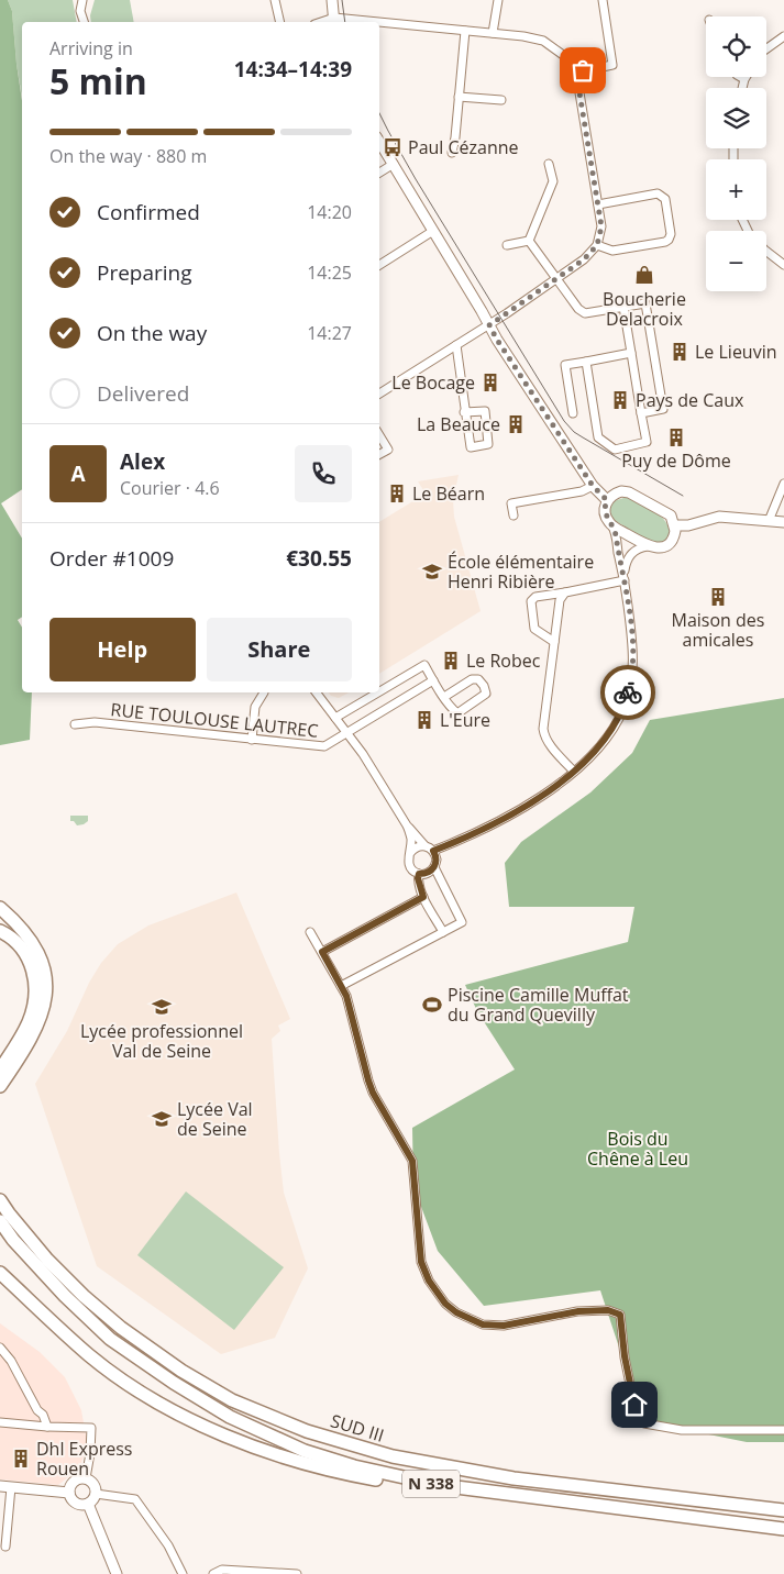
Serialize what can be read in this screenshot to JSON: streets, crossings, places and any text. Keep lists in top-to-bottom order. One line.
{"streets":{"highway":["SUD III","N 338"],"street":["RUE TOULOUSE LAUTREC"]},"parks":["Bois du Chêne à Leu"],"places":{"bus stop":["Paul Cézanne"],"shop":["Boucherie Delacroix"],"building":["Le Lieuvin","Le Bocage","Pays de Caux","La Beauce","Puy de Dôme","Le Béarn","Maison des amicales","Le Robec","L'Eure","Dhl Express Rouen"],"school or university":["École élémentaire Henri Ribière","Lycée professionnel Val de Seine","Lycée Val de Seine"],"sports":["Piscine Camille Muffat du Grand Quevilly"]},"page":{"map_buttons":["+","−"],"heading":["5 min","Arriving in","14:34–14:39"],"panel":["Alex","Courier · 4.6","Order #1009","€30.55"],"bar":"On the way · 880 m","list":[["Confirmed","14:20"],["Preparing","14:25"],["On the way","14:27"],"Delivered"],"round":"A","buttons":["Help","Share"]}}
